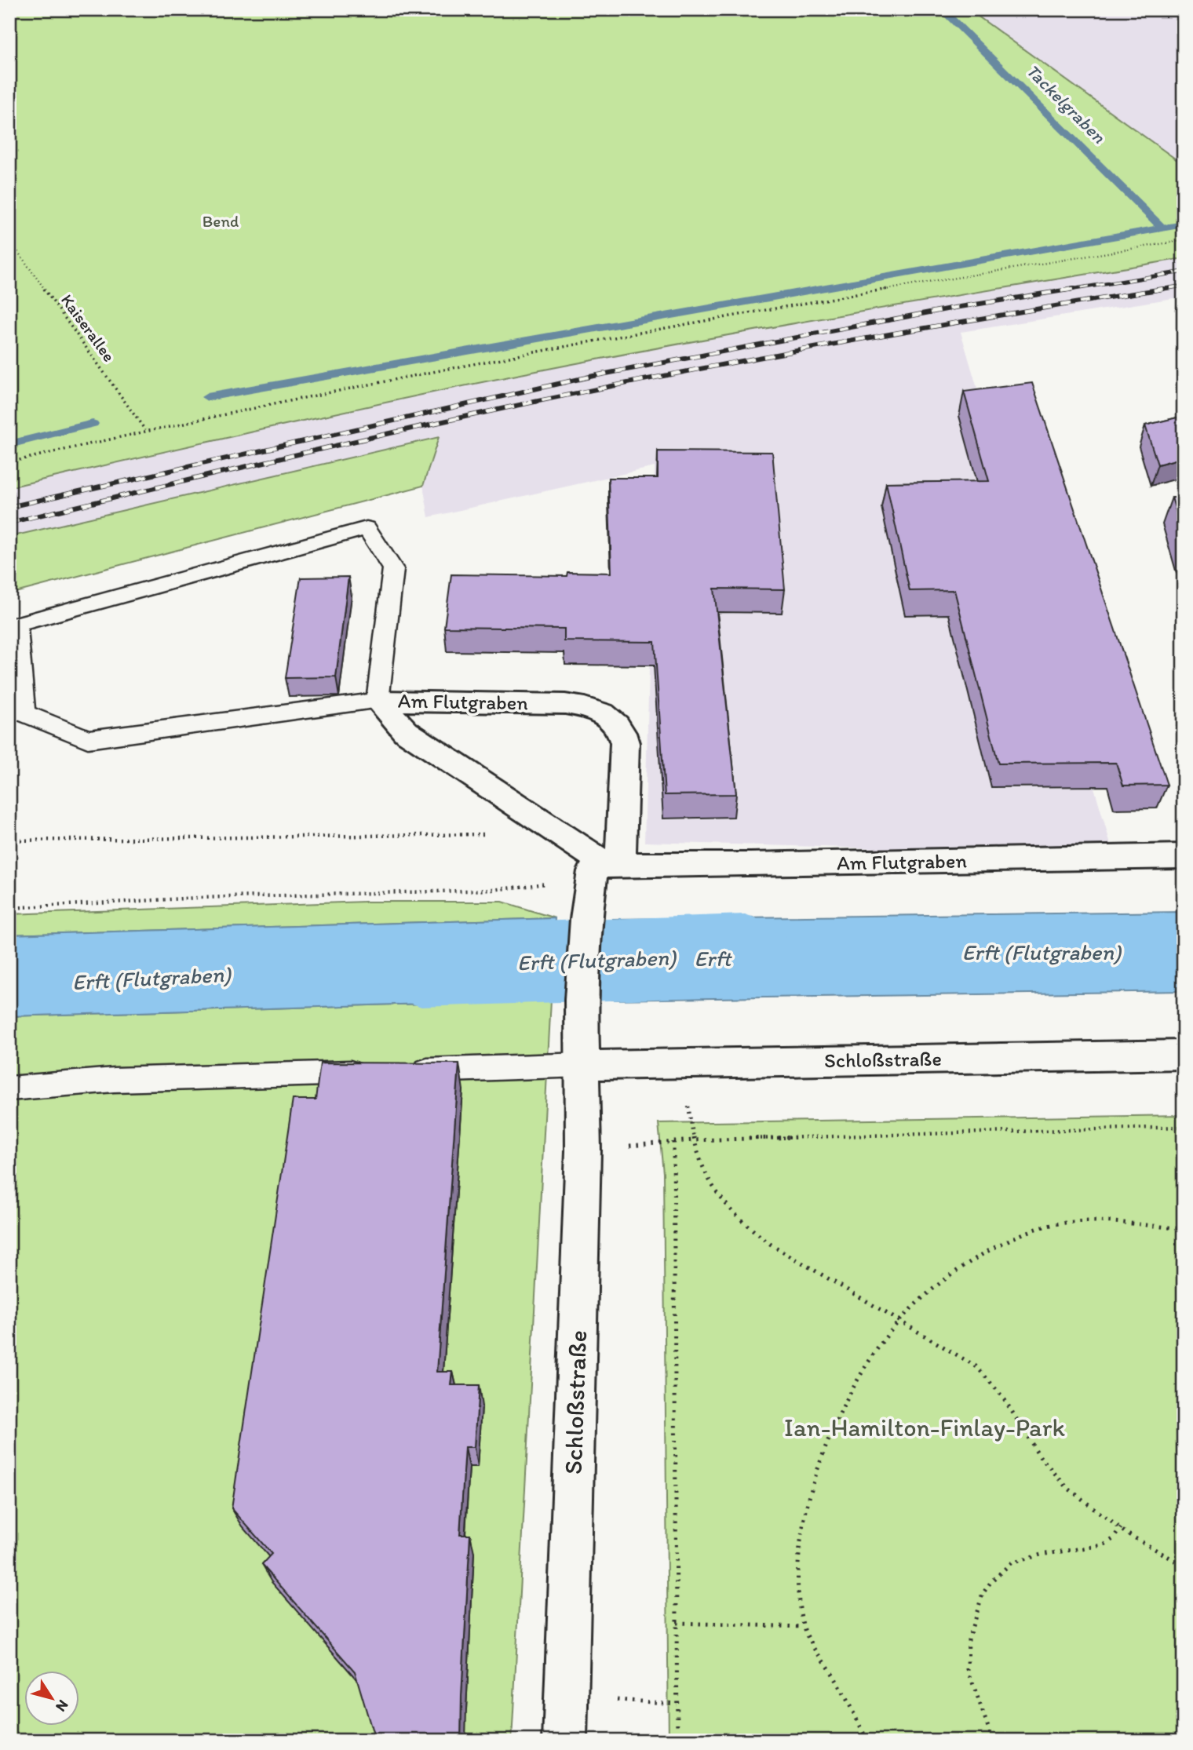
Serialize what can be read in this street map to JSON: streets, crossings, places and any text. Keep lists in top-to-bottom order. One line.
{"streets":{"street":["Am Flutgraben","Schloßstraße"],"path":["Kaiserallee"]},"crossings":[["Am Flutgraben","Schloßstraße"]],"water":["Tackelgraben","Erft (Flutgraben)","Erft"],"parks":["Bend","Ian-Hamilton-Finlay-Park"],"north":"bottom right"}
